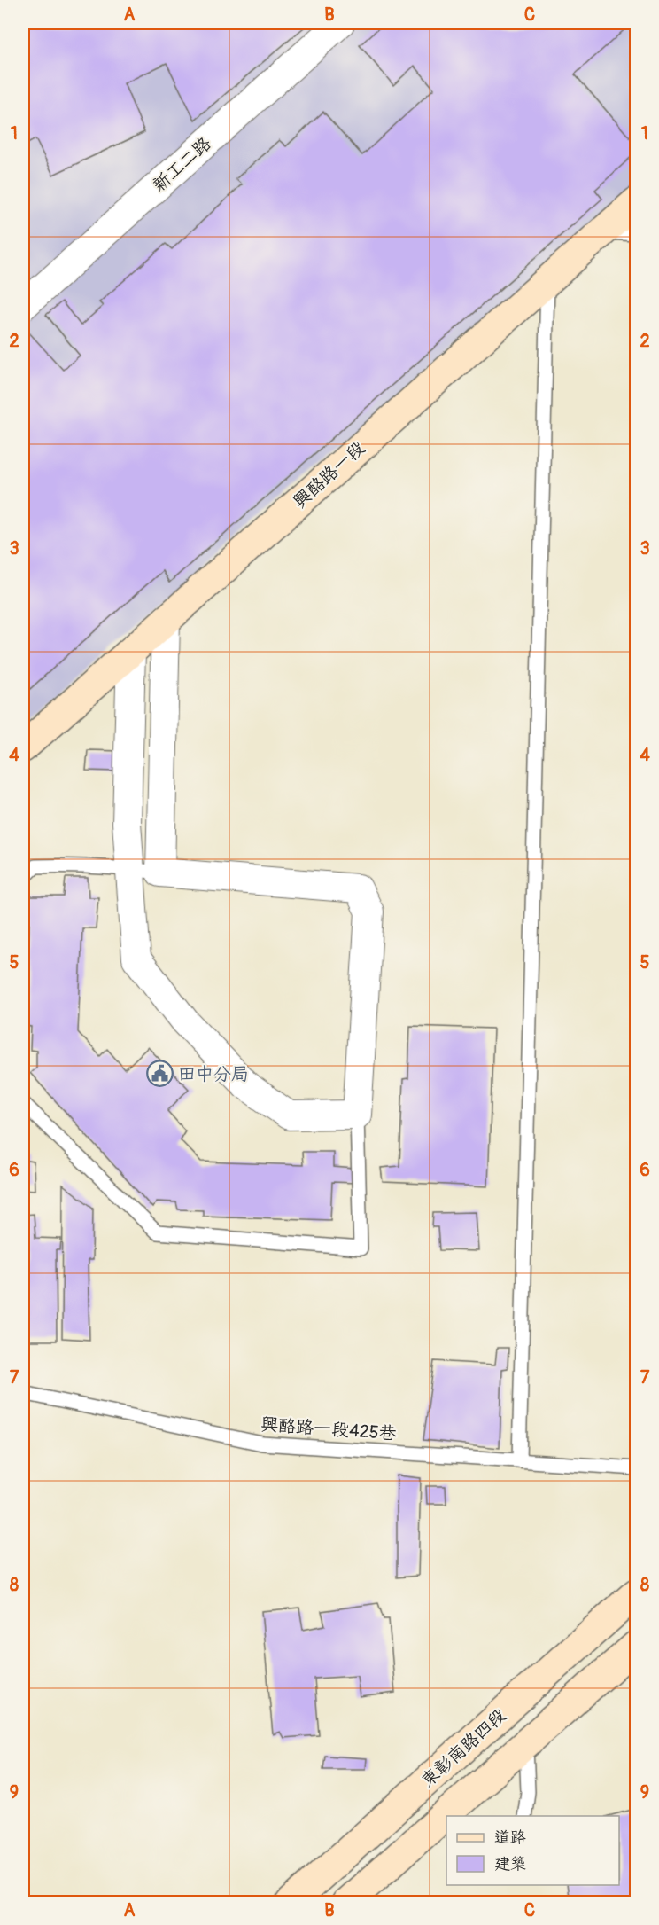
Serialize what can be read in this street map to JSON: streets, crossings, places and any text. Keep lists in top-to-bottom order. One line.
{"streets":{"street":["新工二路","興酪路一段","東彰南路四段"],"lane":["興酪路一段425巷"]},"places":{"public building":["田中分局"]},"legend":["道路","建築"],"grid":{"columns":["A","B","C"],"rows":["1","2","3","4","5","6","7","8","9"]}}
